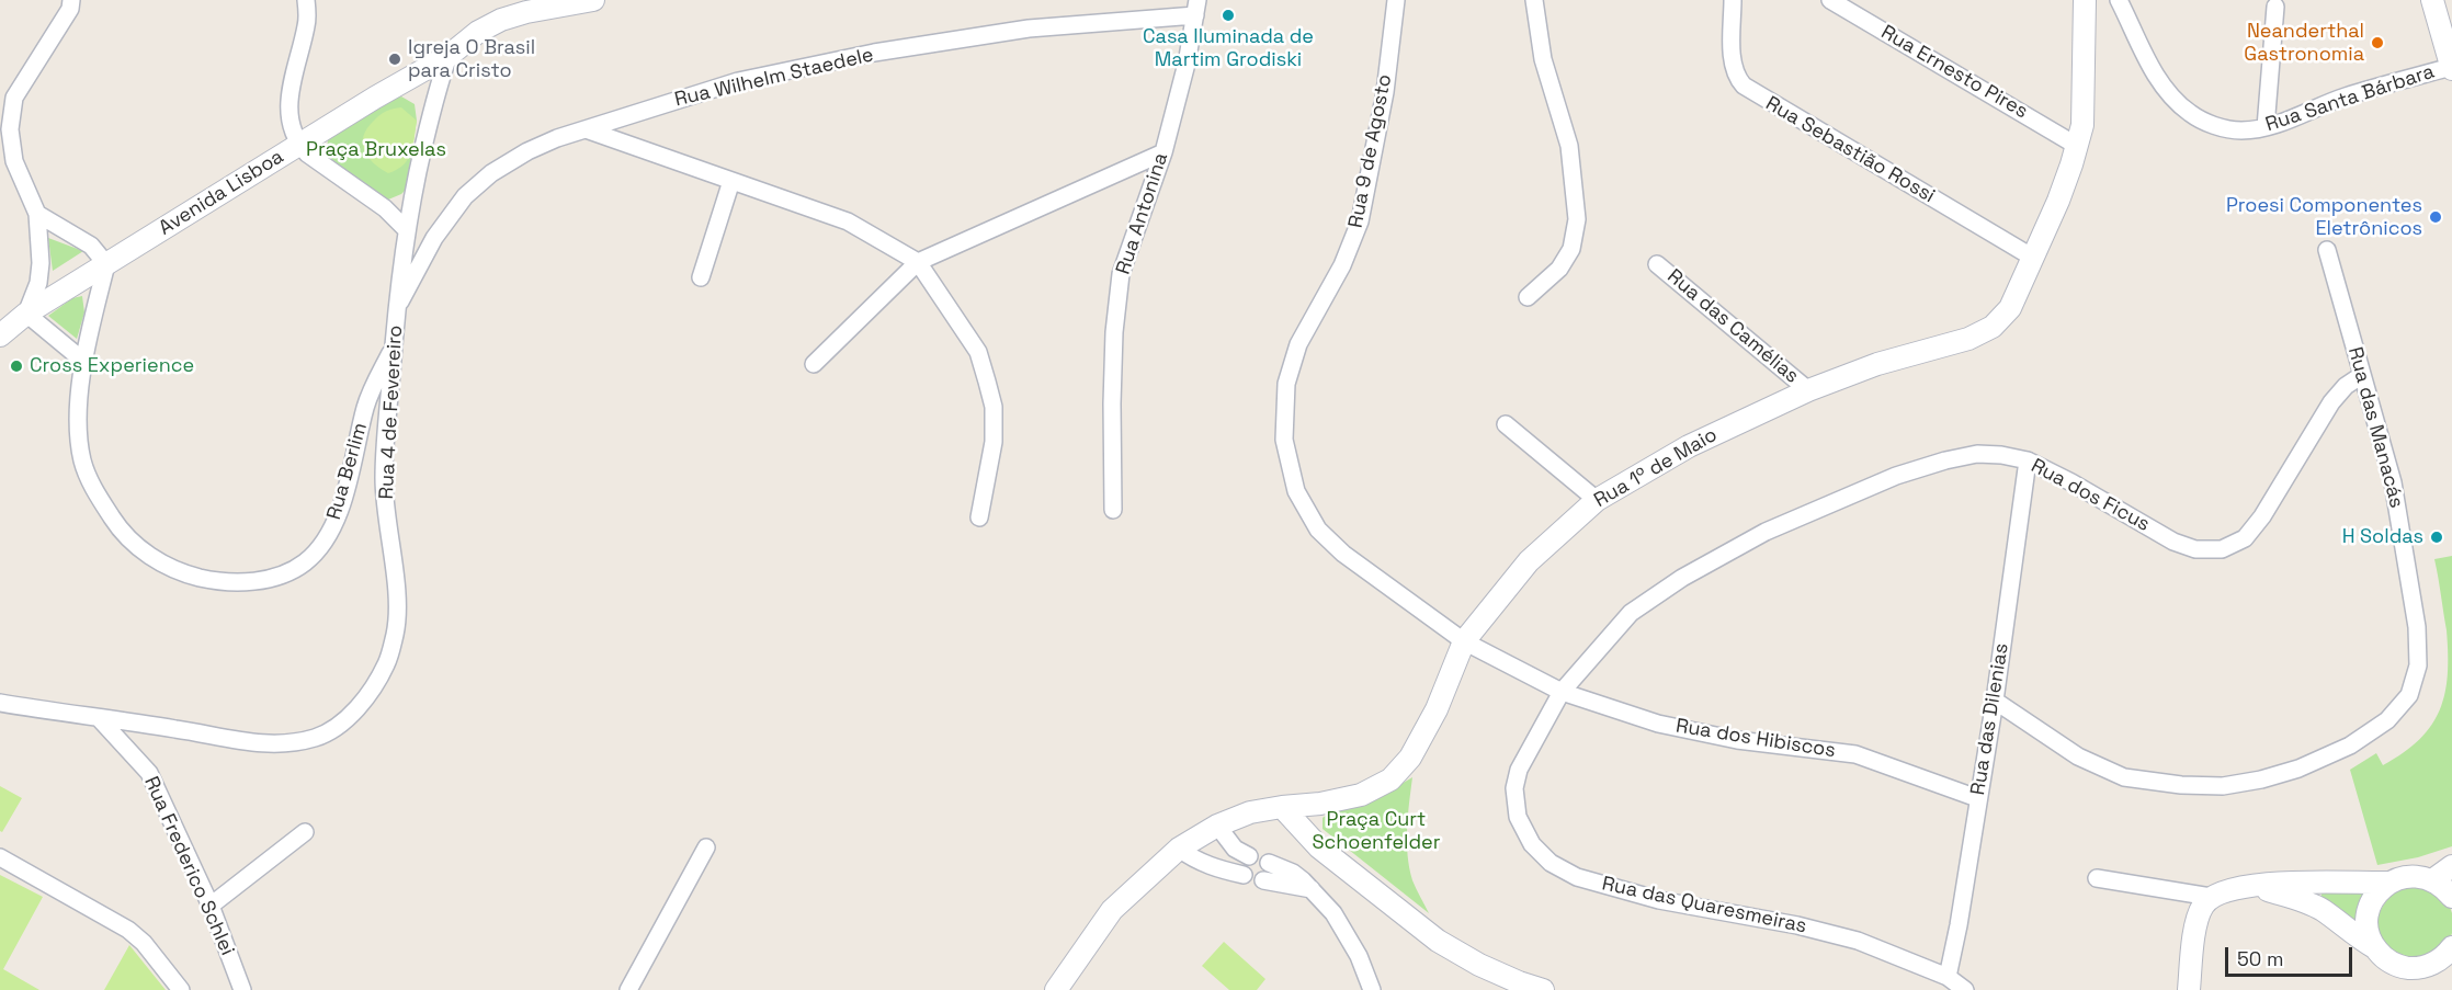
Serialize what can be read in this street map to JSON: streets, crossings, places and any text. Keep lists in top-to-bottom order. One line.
{"streets":{"street":["Rua Ernesto Pires","Rua Wilhelm Staedele","Rua Santa Bárbara","Rua Sebastião Rossi","Rua 9 de Agosto","Avenida Lisboa","Rua Antonina","Rua das Camélias","Rua 4 de Fevereiro","Rua das Manacás","Rua 1º de Maio","Rua Berlim","Rua dos Ficus","Rua das Dilenias","Rua dos Hibiscos","Rua Frederico Schlei","Rua das Quaresmeiras"]},"crossings":[["Rua Ernesto Pires","Rua 1º de Maio"],["Rua Wilhelm Staedele","Rua Antonina"],["Rua Wilhelm Staedele","Rua 4 de Fevereiro"],["Rua Sebastião Rossi","Rua 1º de Maio"],["Rua 9 de Agosto","Rua 1º de Maio"],["Rua 9 de Agosto","Rua dos Hibiscos"],["Avenida Lisboa","Rua 4 de Fevereiro"],["Avenida Lisboa","Rua Berlim"],["Rua das Camélias","Rua 1º de Maio"],["Rua 4 de Fevereiro","Rua Berlim"],["Rua 4 de Fevereiro","Rua Frederico Schlei"],["Rua das Manacás","Rua dos Ficus"],["Rua das Manacás","Rua das Dilenias"],["Rua 1º de Maio","Rua dos Hibiscos"],["Rua dos Ficus","Rua das Dilenias"],["Rua dos Ficus","Rua dos Hibiscos"],["Rua dos Ficus","Rua das Quaresmeiras"],["Rua das Dilenias","Rua dos Hibiscos"],["Rua das Dilenias","Rua das Quaresmeiras"],["Rua dos Hibiscos","Rua das Quaresmeiras"]],"parks":["Praça Bruxelas","Praça Curt Schoenfelder"],"places":["Casa Iluminada de Martim Grodiski","Neanderthal Gastronomia","Igreja O Brasil para Cristo","Proesi Componentes Eletrônicos","Cross Experience","H Soldas"],"scale_bar":"50 m"}
